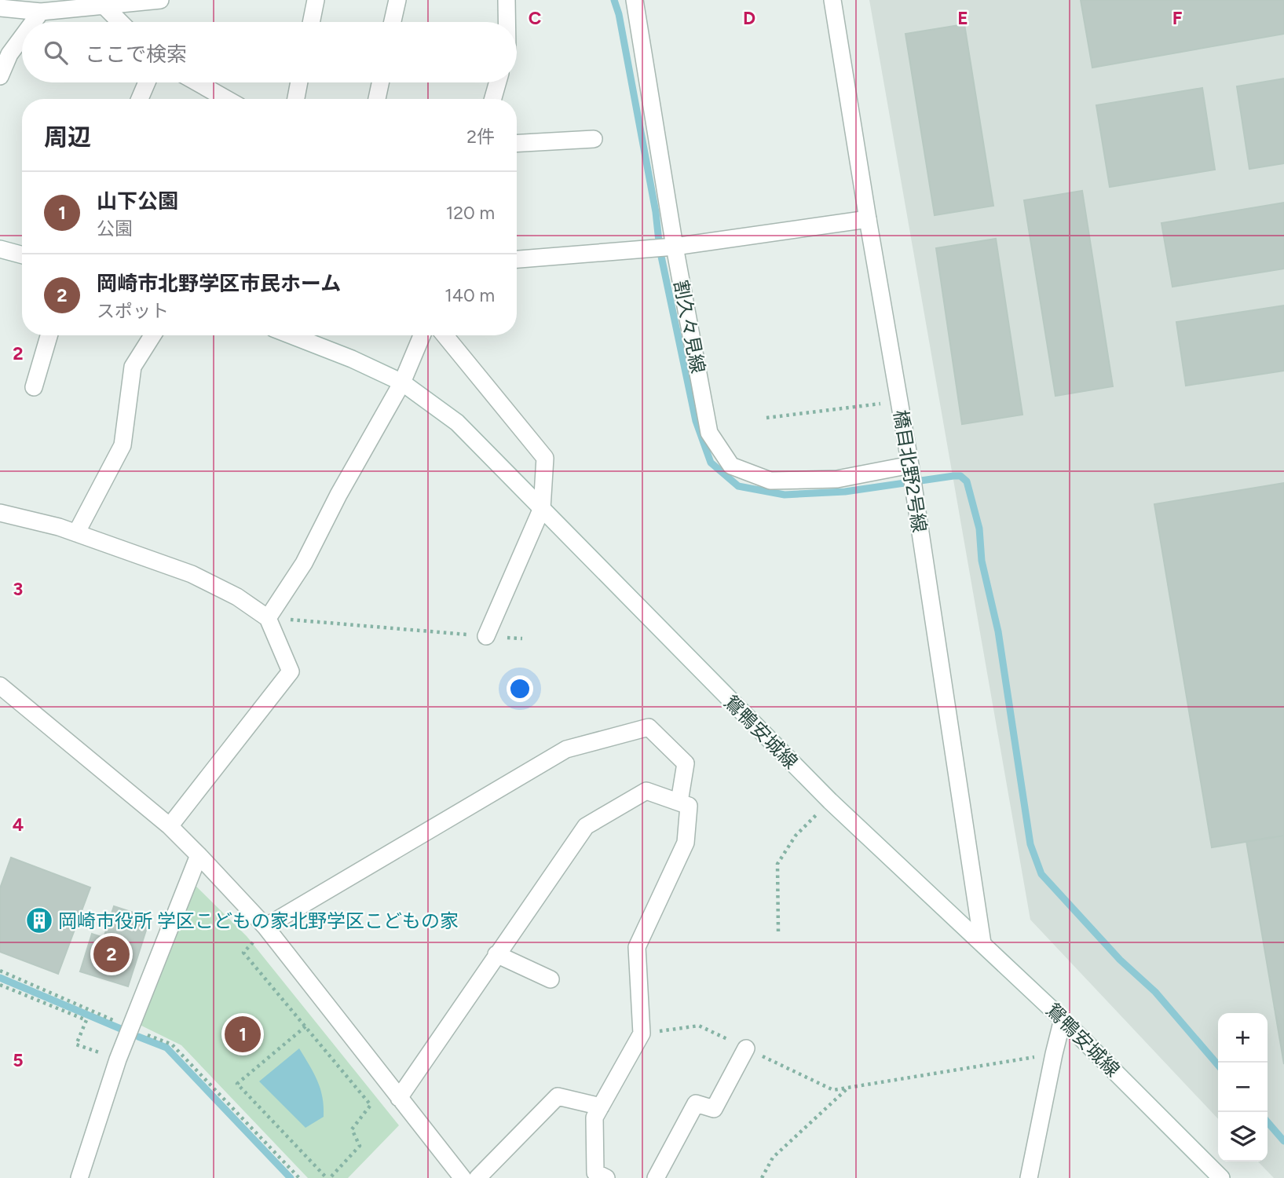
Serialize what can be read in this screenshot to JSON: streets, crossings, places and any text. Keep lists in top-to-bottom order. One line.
{"streets":{"street":["割久々見線","橋目北野2号線","鴛鴨安城線"]},"crossings":[["割久々見線","橋目北野2号線"],["橋目北野2号線","鴛鴨安城線"]],"places":{"building":["岡崎市役所 学区こどもの家北野学区こどもの家"]},"page":{"search":"ここで検索","heading":["周辺","2件"],"list":[{"mark":"1","name":"山下公園","note":"公園","value":"120 m"},{"mark":"2","name":"岡崎市北野学区市民ホーム","note":"スポット","value":"140 m"}],"pins":["2","1"],"map_buttons":["+","−"]},"grid":{"columns":["C","D","E","F"],"rows":["2","3","4","5"]}}
